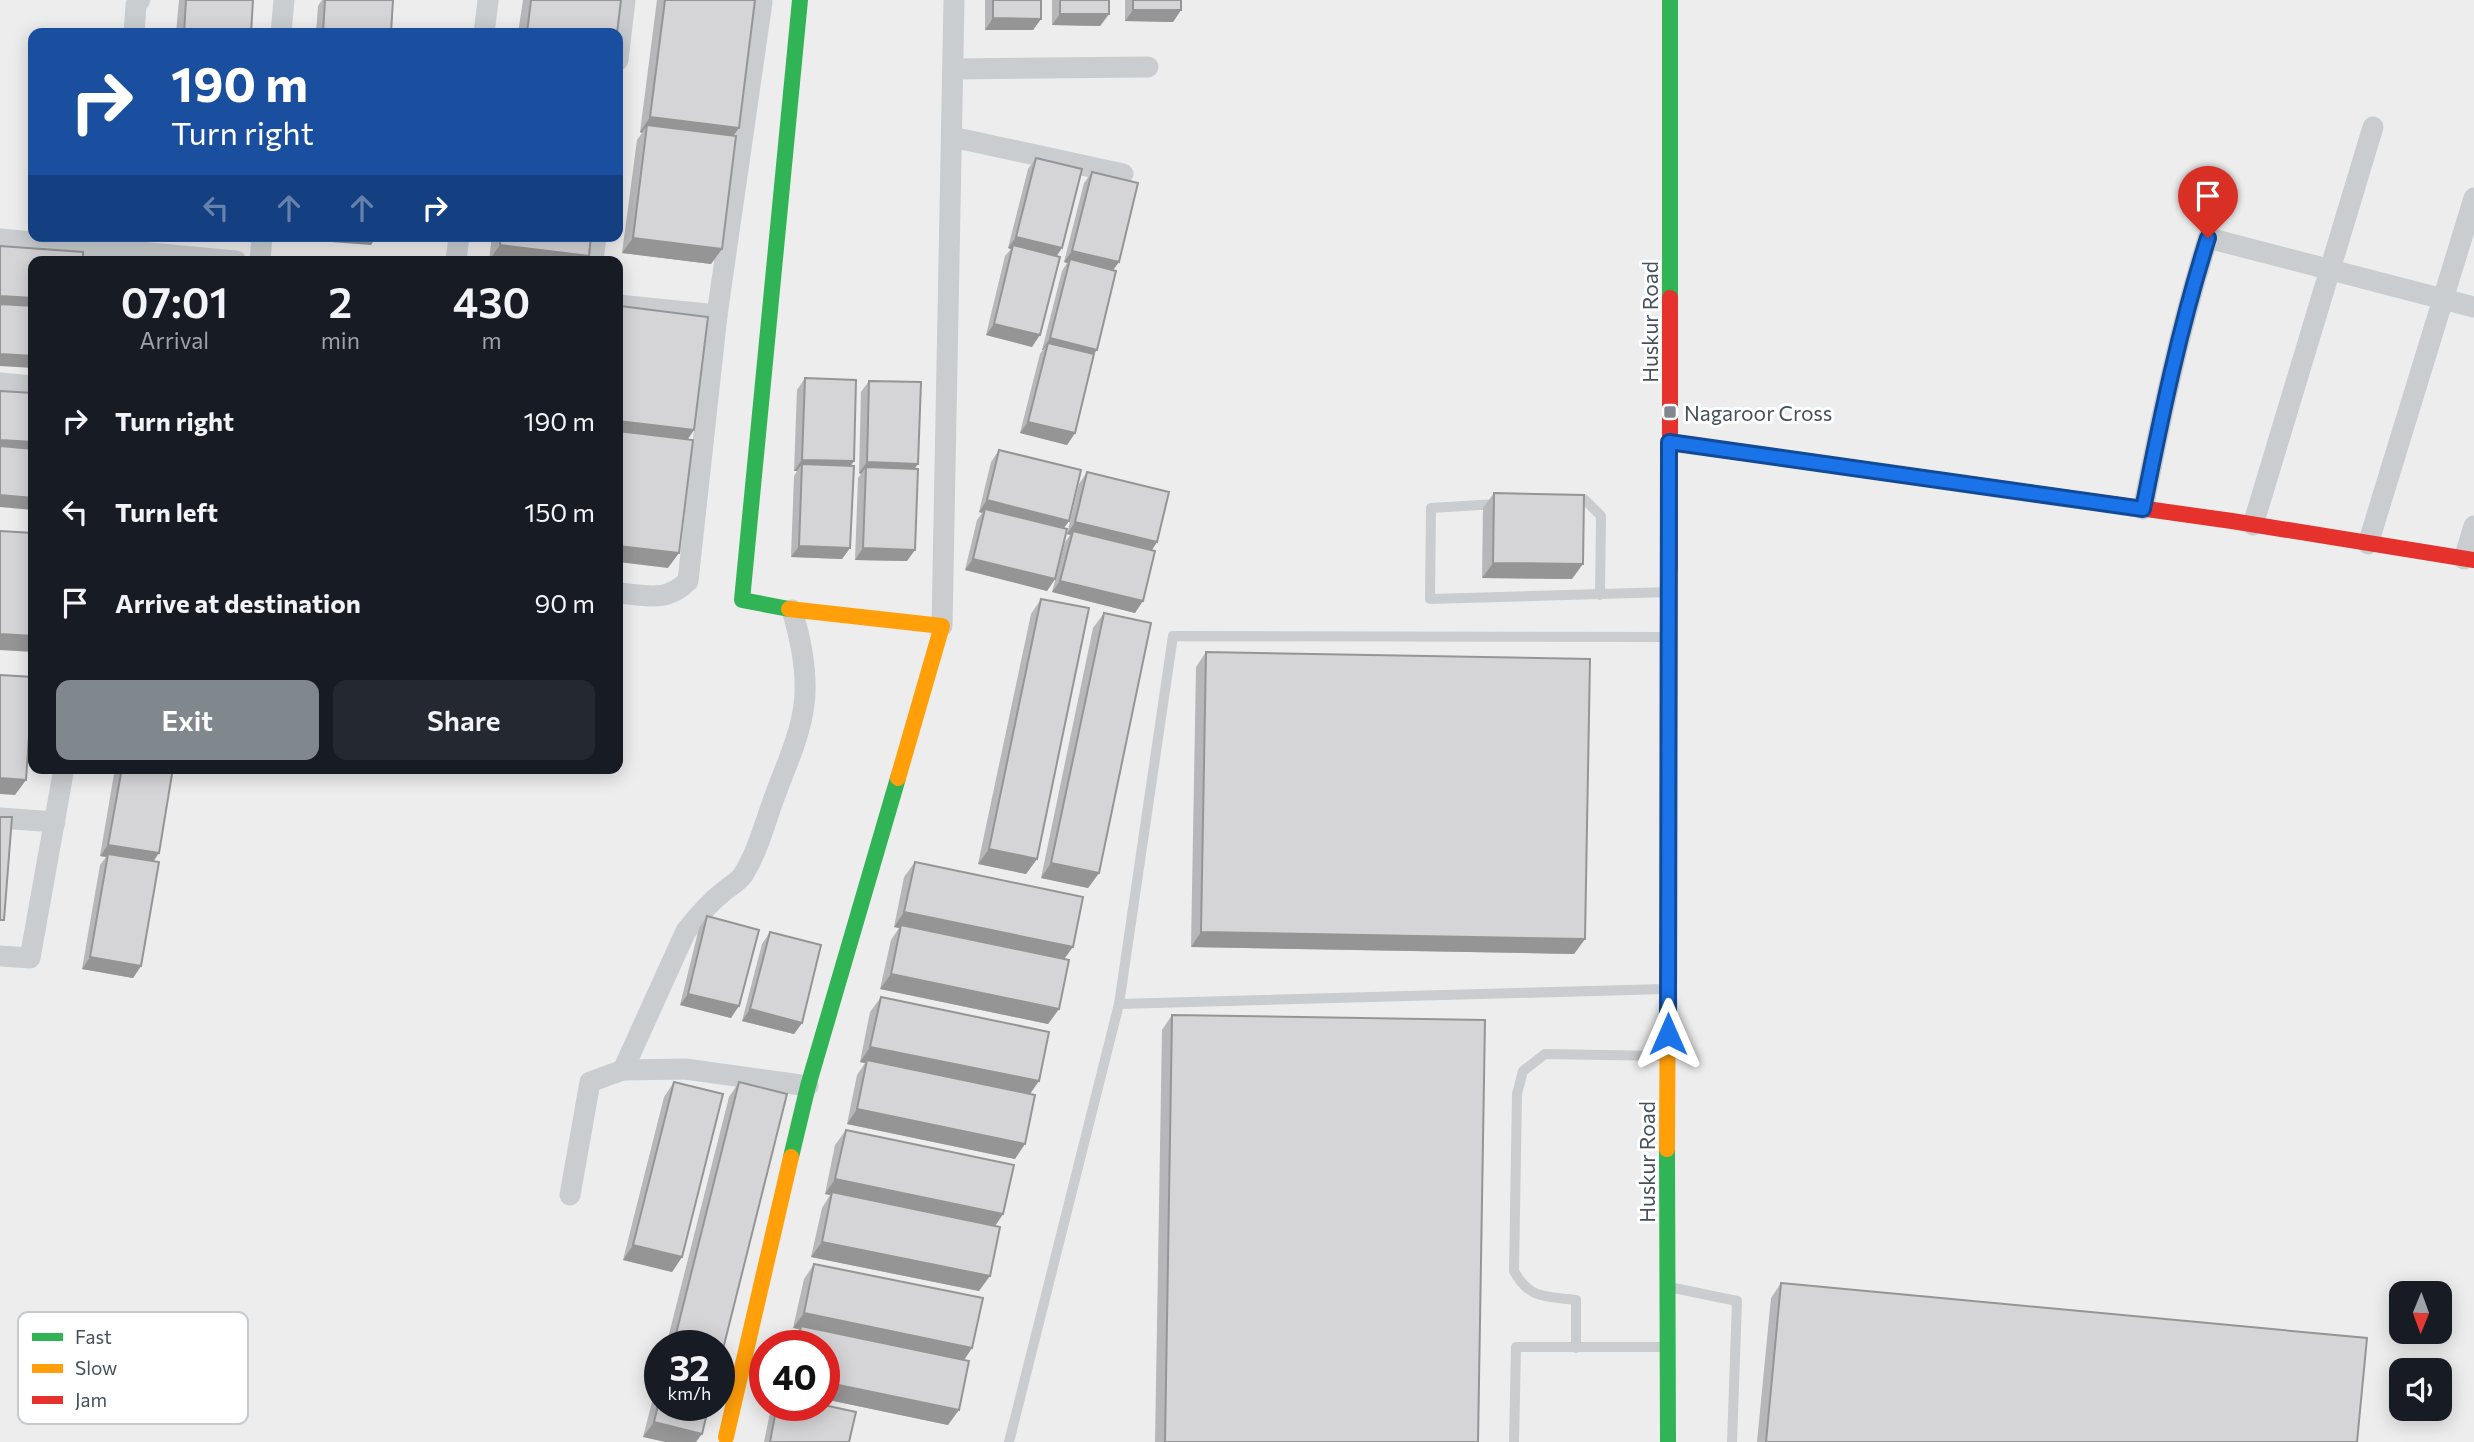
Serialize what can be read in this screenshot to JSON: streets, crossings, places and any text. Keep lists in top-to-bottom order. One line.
{"streets":{"street":["Huskur Road"]},"places":{"transit":["Nagaroor Cross"]},"legend":["Fast","Slow","Jam"],"north":"bottom","page":{"turn":["190 m","Turn right"],"eta":["07:01","Arrival","2","min","430","m"],"list":[{"name":"Turn right","value":"190 m"},{"name":"Turn left","value":"150 m"},{"name":"Arrive at destination","value":"90 m"}],"buttons":["Exit","Share"],"speed":"32 km/h","limit":"40"}}
